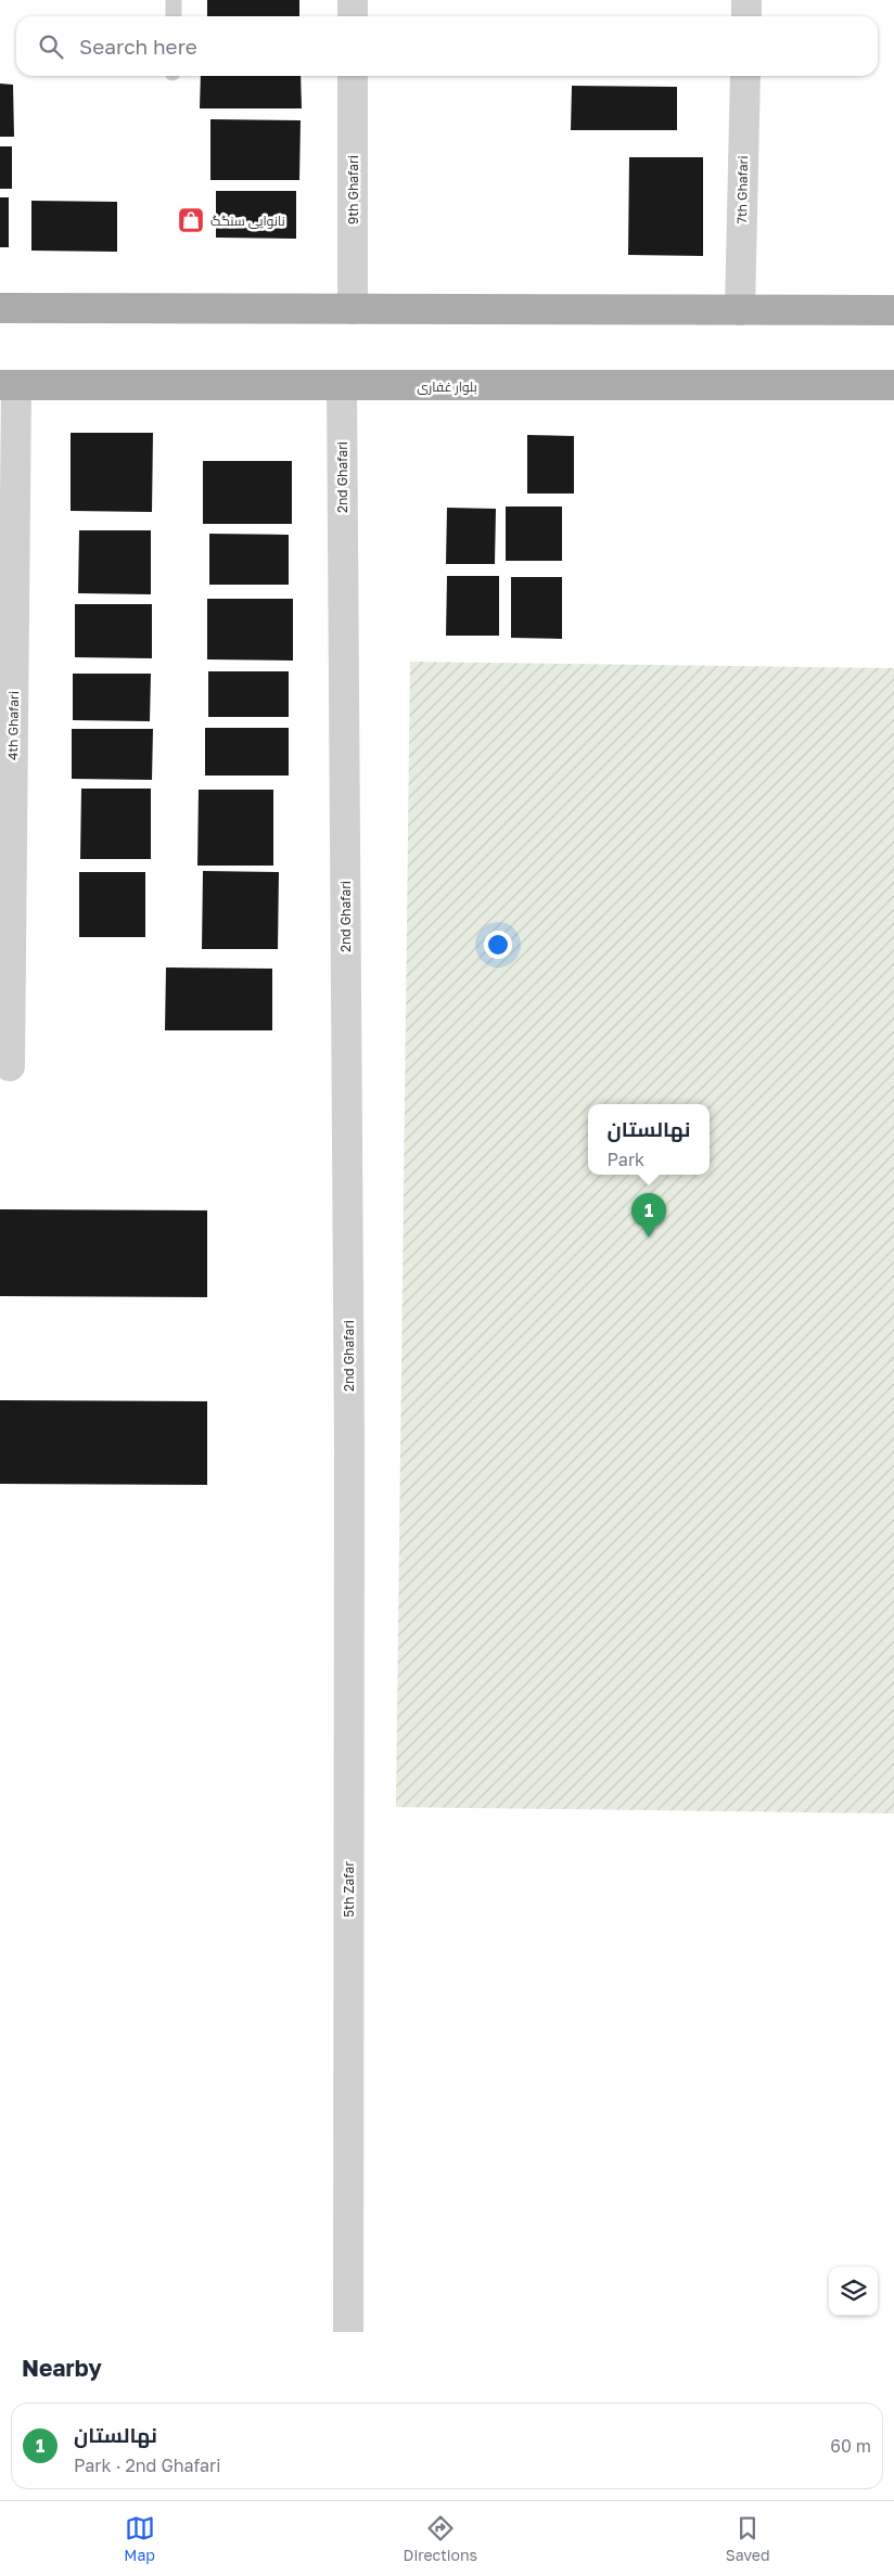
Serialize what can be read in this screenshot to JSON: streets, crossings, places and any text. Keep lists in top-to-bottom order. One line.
{"streets":{"main road":["بلوار غفاری"],"street":["9th Ghafari","7th Ghafari","2nd Ghafari","4th Ghafari","5th Zafar"]},"crossings":[["بلوار غفاری","2nd Ghafari"],["بلوار غفاری","4th Ghafari"],["2nd Ghafari","5th Zafar"]],"places":{"shop":["نانوایی سنگگ"]},"page":{"search":"Search here","popup":["نهالستان","Park"],"pins":"1","heading":"Nearby","list":[{"mark":"1","name":"نهالستان","note":"Park · 2nd Ghafari","value":"60 m"}],"nav":["Map","Directions","Saved"]}}
